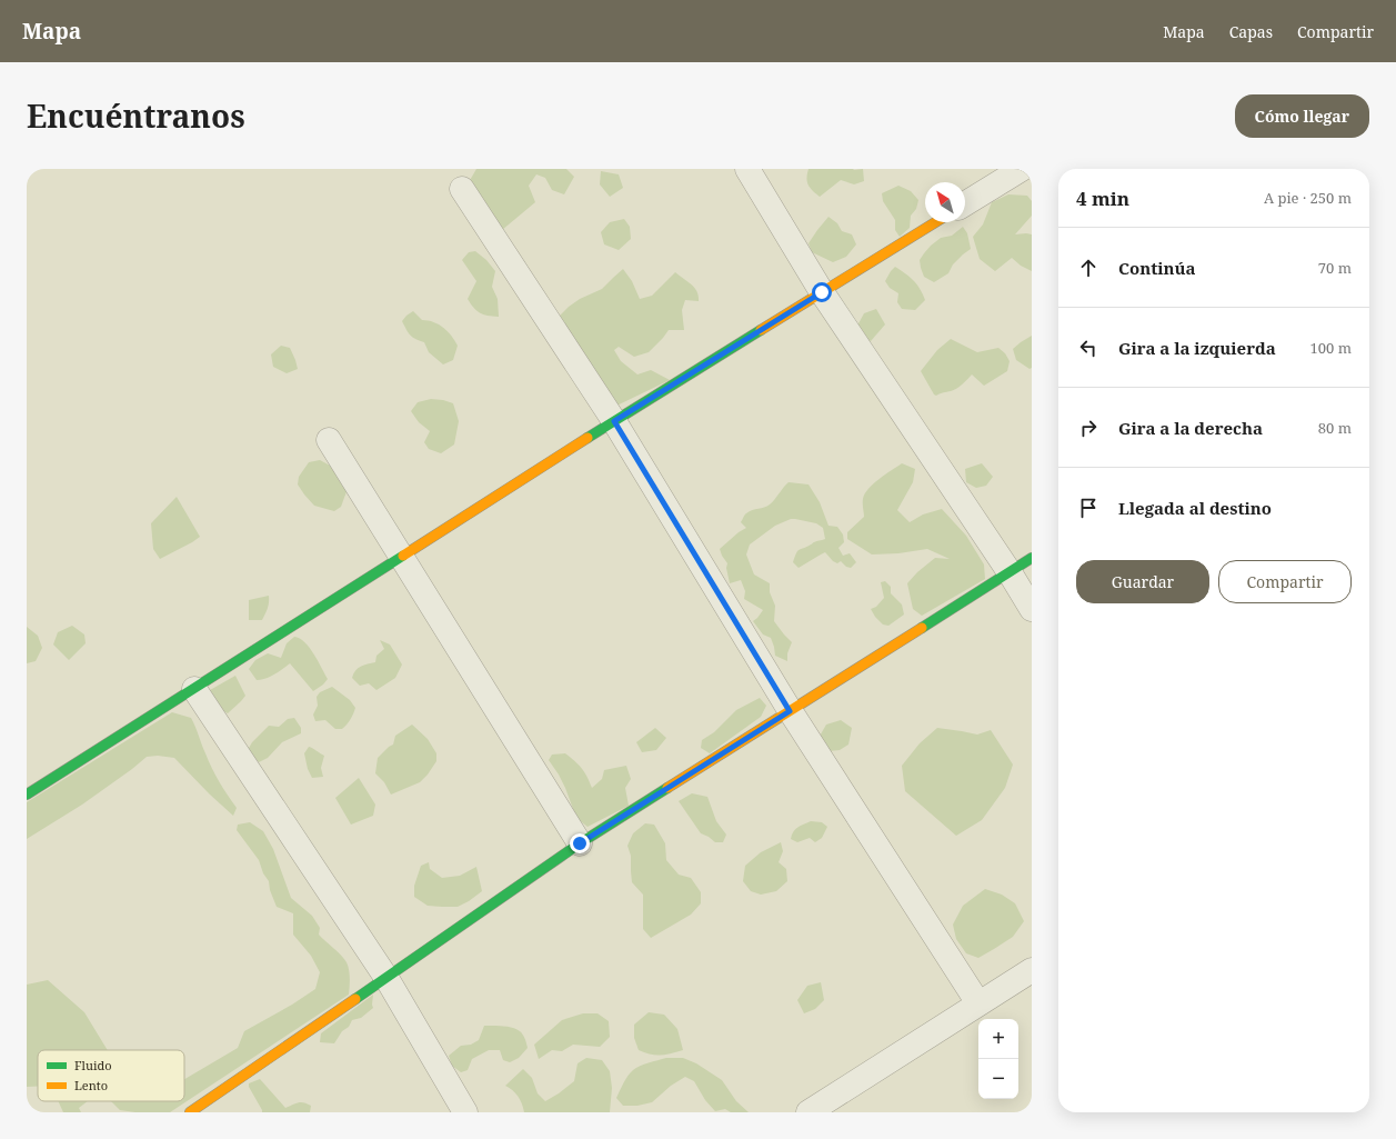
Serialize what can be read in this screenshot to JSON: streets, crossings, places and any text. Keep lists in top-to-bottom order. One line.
{"legend":["Fluido","Lento"],"north":"top left","page":{"header":"Mapa","nav":["Mapa","Capas","Compartir"],"title":"Encuéntranos","buttons":["Cómo llegar",["Guardar","Compartir"]],"heading":["4 min","A pie · 250 m"],"list":[["Continúa","70 m"],["Gira a la izquierda","100 m"],["Gira a la derecha","80 m"],"Llegada al destino"],"map_buttons":["+","−"]}}
